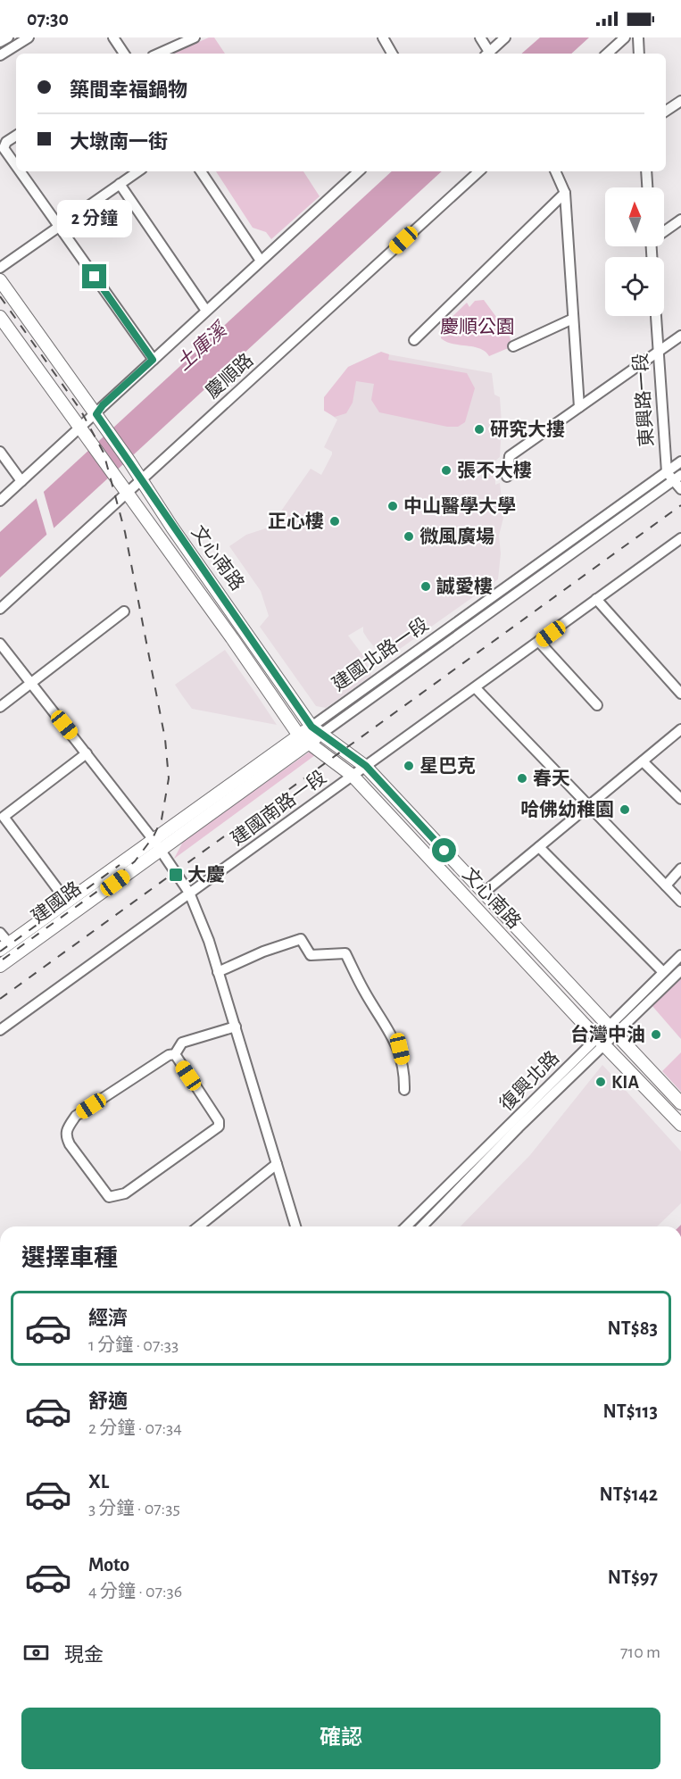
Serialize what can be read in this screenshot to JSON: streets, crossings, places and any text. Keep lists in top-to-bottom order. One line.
{"streets":{"main road":["文心南路","建國北路一段","建國路"],"street":["慶順路","東興路一段","建國南路一段","復興北路"]},"crossings":[["慶順路","文心南路"],["東興路一段","建國北路一段"],["文心南路","建國北路一段"],["文心南路","建國南路一段"],["文心南路","復興北路"],["建國北路一段","建國路"]],"water":["土庫溪"],"parks":["慶順公園"],"places":{"other":["研究大摟","張不大樓","中山醫學大學","正心樓","微風廣場","誠愛樓","星巴克","春天","哈佛幼稚園","台灣中油","KIA"],"transit":["大慶"]},"north":"top","page":{"status":"07:30","banner":["築間幸福鍋物","大墩南一街"],"bubble":"2 分鐘","heading":"選擇車種","list":[{"name":"經濟","note":"1 分鐘 · 07:33","value":"NT$83"},{"name":"舒適","note":"2 分鐘 · 07:34","value":"NT$113"},{"name":"XL","note":"3 分鐘 · 07:35","value":"NT$142"},{"name":"Moto","note":"4 分鐘 · 07:36","value":"NT$97"}],"pay":["現金","710 m"],"buttons":"確認"}}
